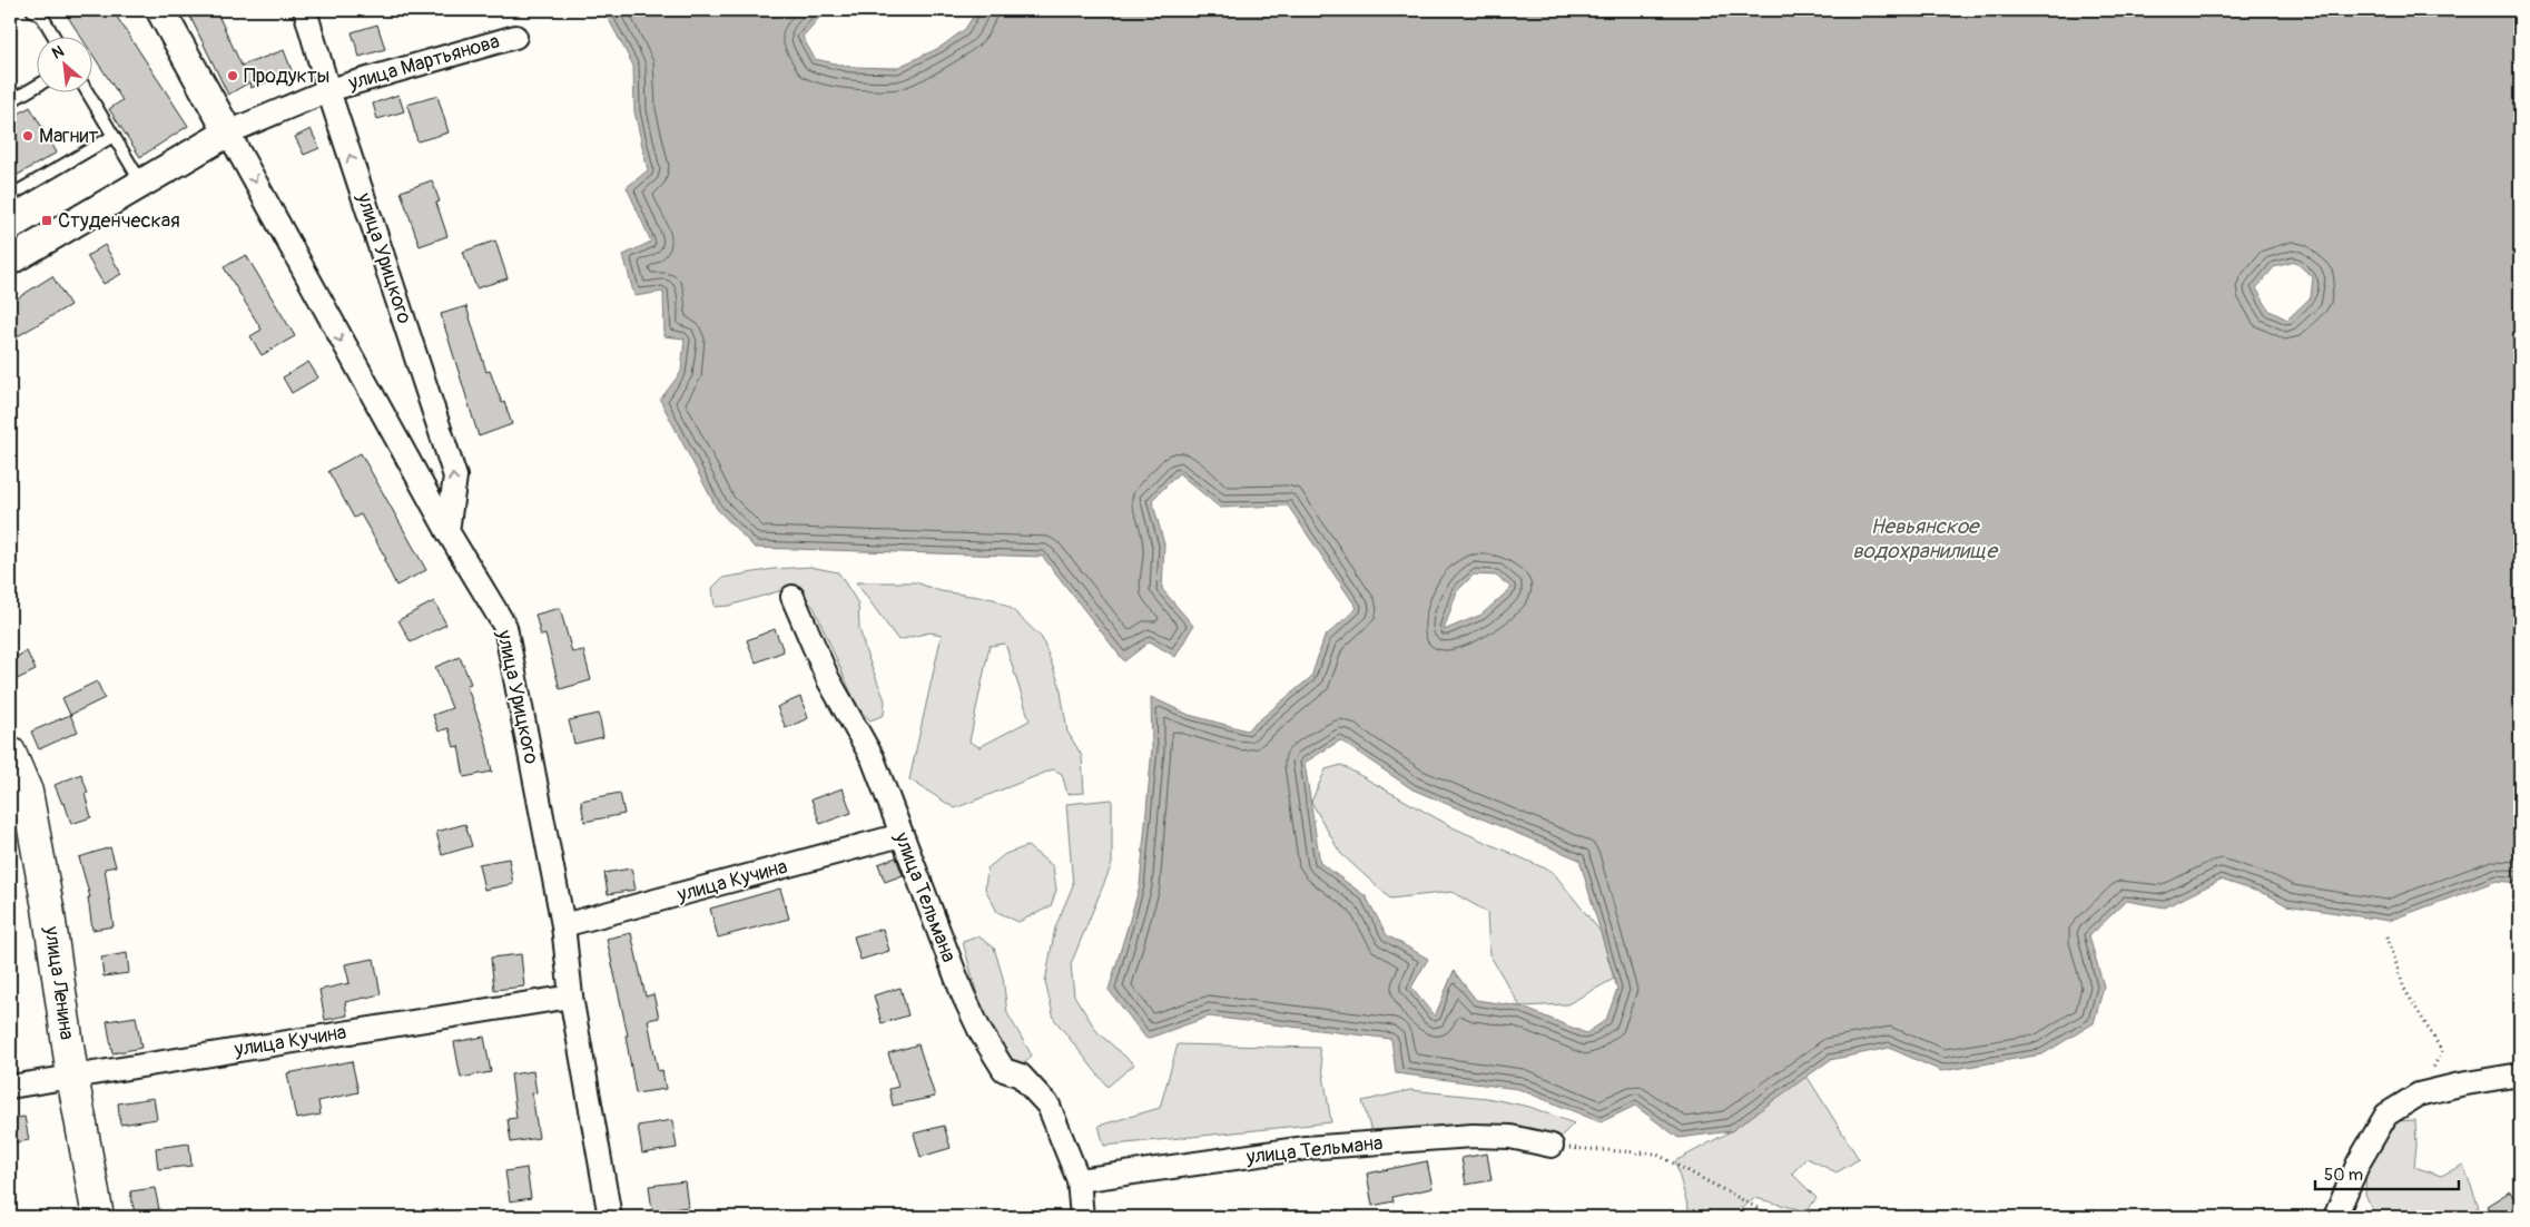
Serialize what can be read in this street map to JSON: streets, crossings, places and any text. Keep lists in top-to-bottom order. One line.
{"streets":{"main road":["улица Ленина"],"street":["улица Мартьянова","улица Урицкого","улица Кучина","улица Тельмана"]},"crossings":[["улица Мартьянова","улица Урицкого"],["улица Урицкого","улица Кучина"],["улица Кучина","улица Тельмана"],["улица Кучина","улица Ленина"]],"water":["Невьянское водохранилище"],"places":{"other":["Продукты","Магнит"],"transit":["Студенческая"]},"scale_bar":"50 m","north":"top left"}
